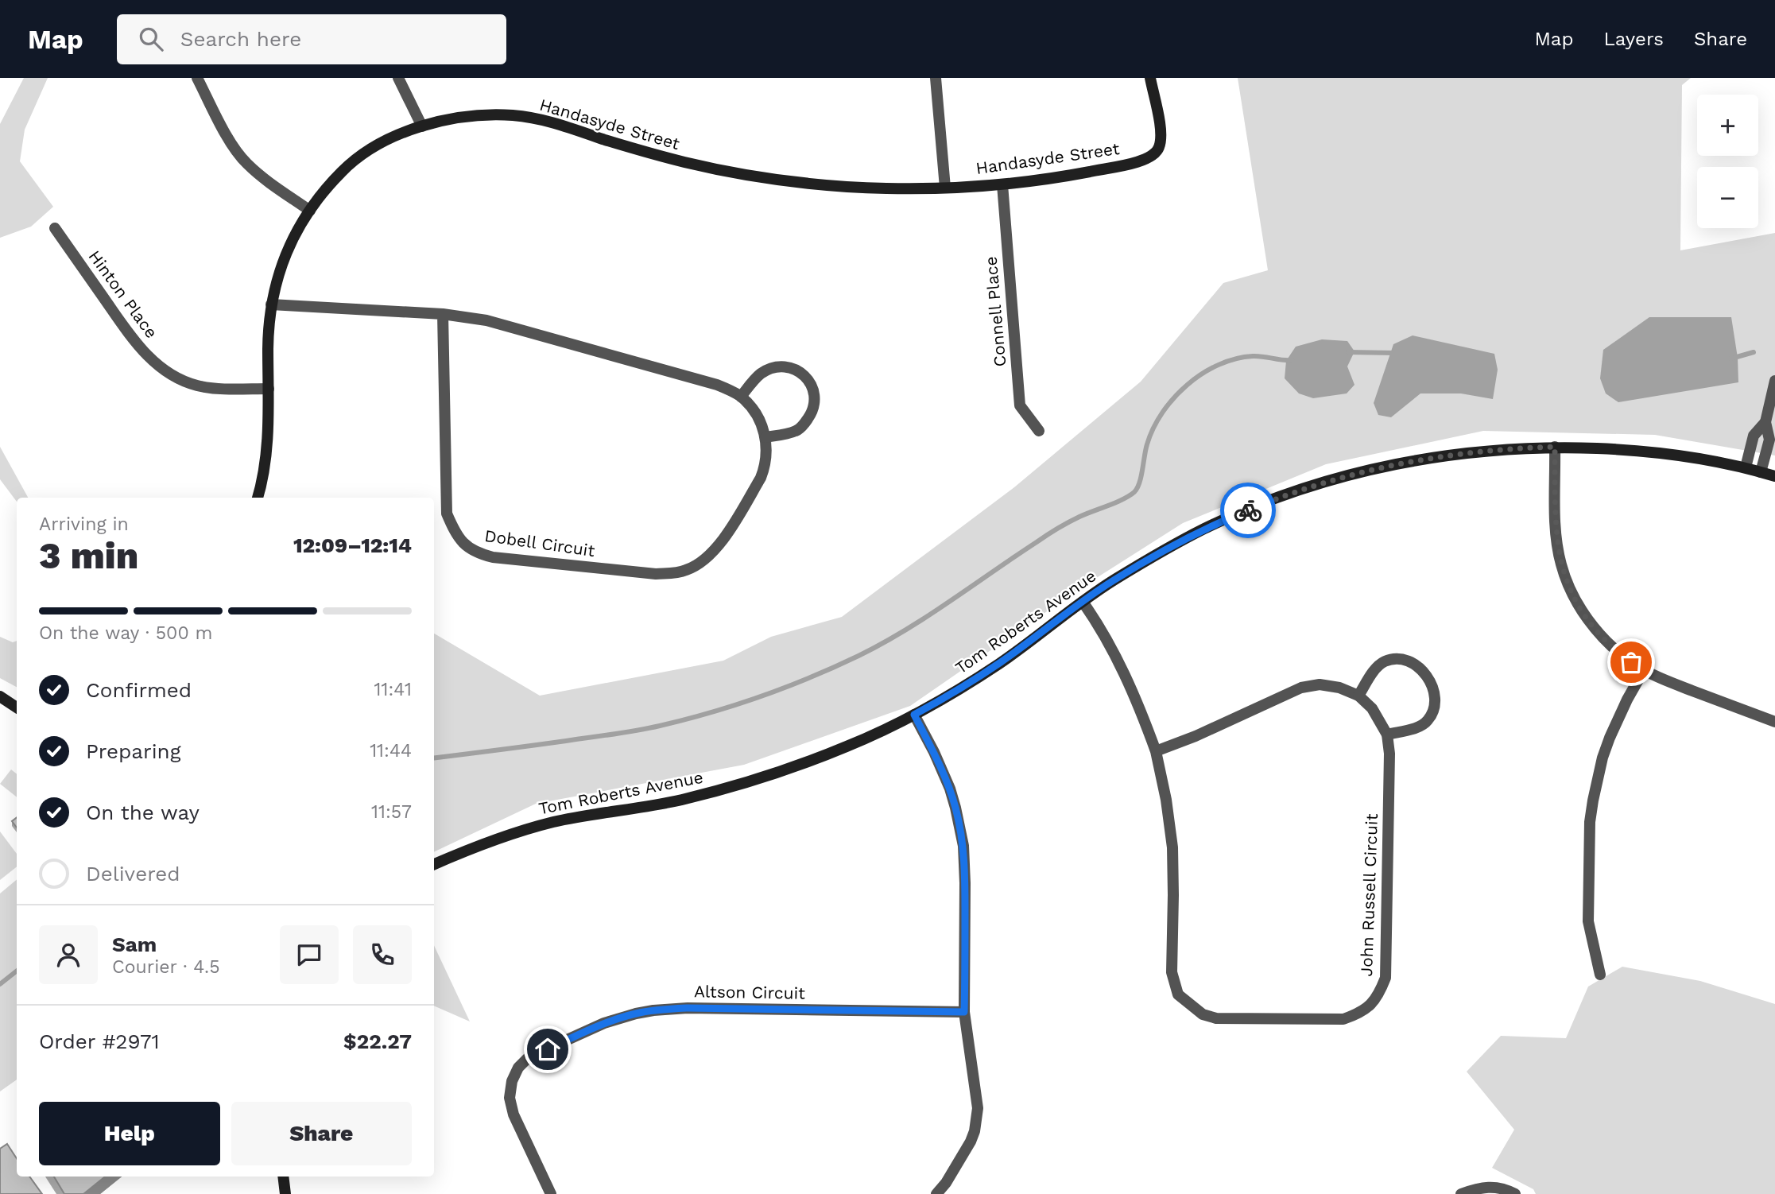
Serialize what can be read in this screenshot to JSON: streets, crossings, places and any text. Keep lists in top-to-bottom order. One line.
{"streets":{"street":["Handasyde Street","Hinton Place","Connell Place","Dobell Circuit","Tom Roberts Avenue","John Russell Circuit","Altson Circuit"]},"crossings":[["Handasyde Street","Hinton Place"],["Handasyde Street","Connell Place"],["Handasyde Street","Dobell Circuit"],["Tom Roberts Avenue","John Russell Circuit"]],"page":{"header":"Map","search":"Search here","nav":["Map","Layers","Share"],"map_buttons":["+","−"],"heading":["3 min","Arriving in","12:09–12:14"],"panel":["Sam","Courier · 4.5","Order #2971","$22.27"],"bar":"On the way · 500 m","list":[["Confirmed","11:41"],["Preparing","11:44"],["On the way","11:57"],"Delivered"],"buttons":["Help","Share"]}}
